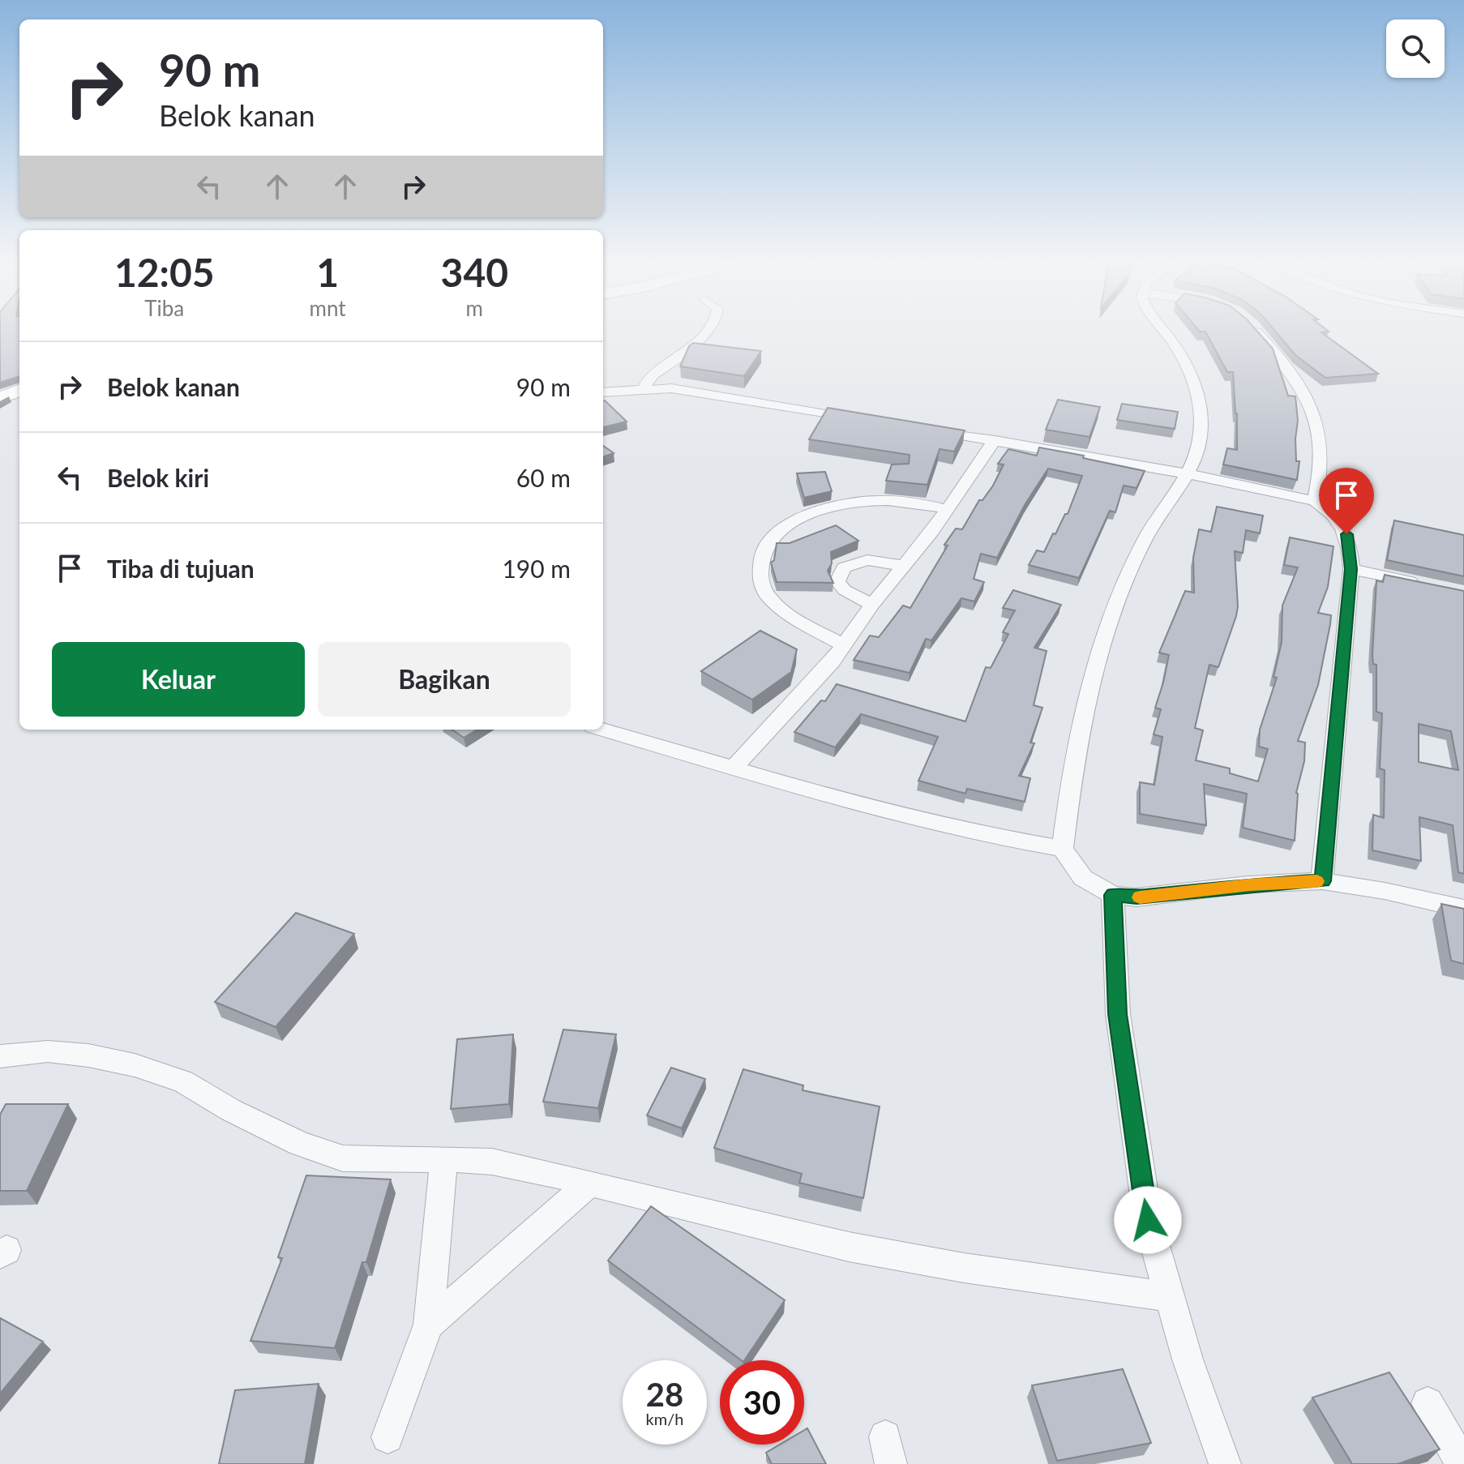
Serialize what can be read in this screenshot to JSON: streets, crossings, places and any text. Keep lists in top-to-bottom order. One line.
{"page":{"turn":["90 m","Belok kanan"],"eta":["12:05","Tiba","1","mnt","340","m"],"list":[{"name":"Belok kanan","value":"90 m"},{"name":"Belok kiri","value":"60 m"},{"name":"Tiba di tujuan","value":"190 m"}],"buttons":["Keluar","Bagikan"],"speed":"28 km/h","limit":"30"}}
